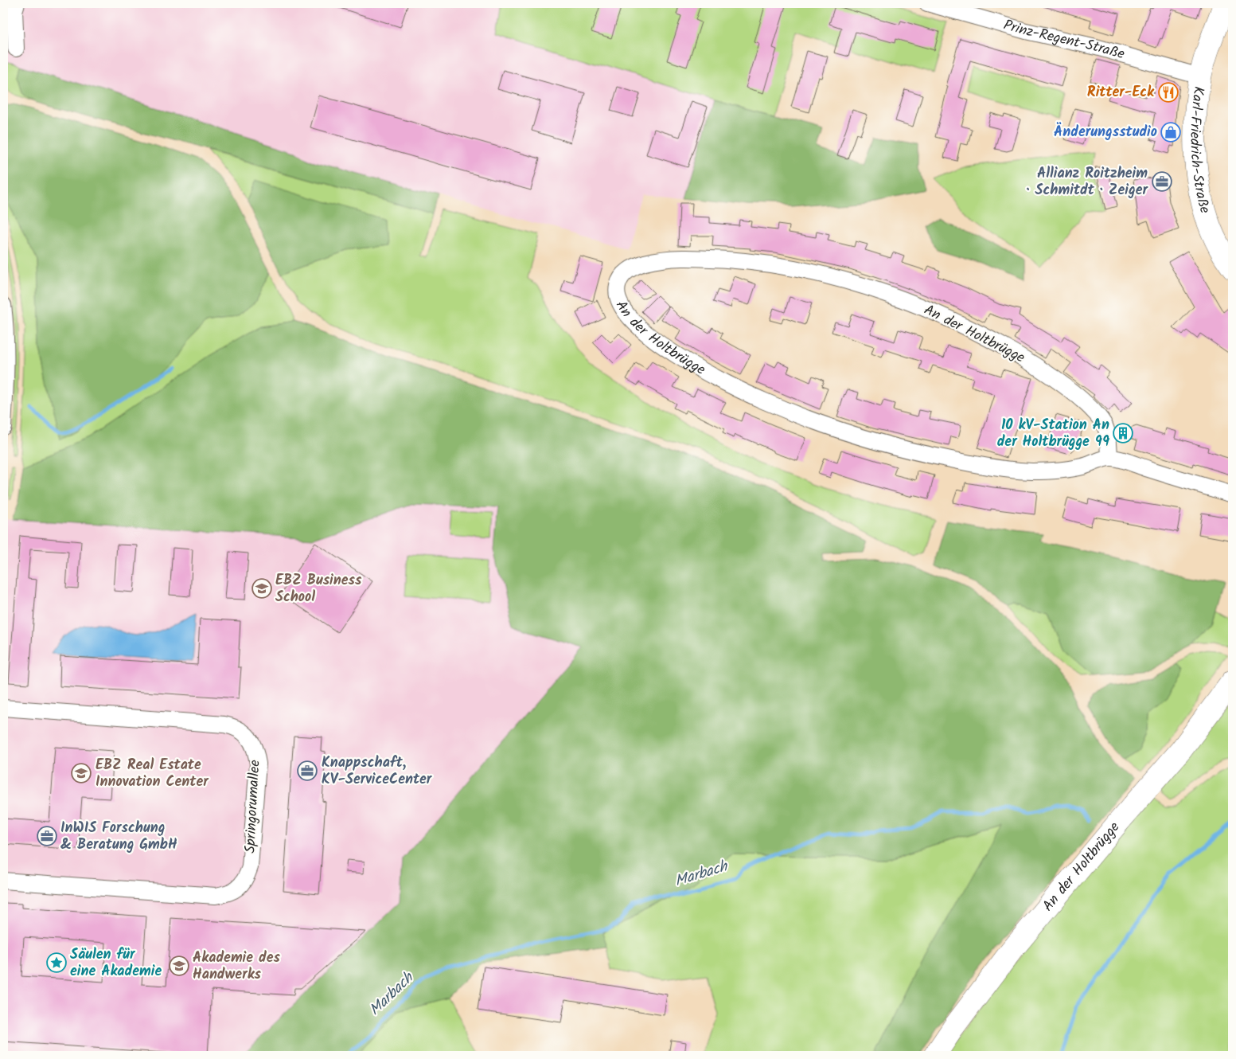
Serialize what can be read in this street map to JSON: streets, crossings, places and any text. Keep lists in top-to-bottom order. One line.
{"streets":{"street":["Prinz-Regent-Straße","Karl-Friedrich-Straße","An der Holtbrügge","Springorumallee"]},"crossings":[["Prinz-Regent-Straße","Karl-Friedrich-Straße"]],"water":["Marbach"],"places":{"restaurant":["Ritter-Eck"],"shop":["Änderungsstudio"],"office":["Allianz Roitzheim · Schmitdt · Zeiger","Knappschaft, KV-ServiceCenter","InWIS Forschung & Beratung GmbH"],"building":["10 kV-Station An der Holtbrügge 99"],"school or university":["EBZ Business School","EBZ Real Estate Innovation Center","Akademie des Handwerks"],"place":["Säulen für eine Akademie"]}}
